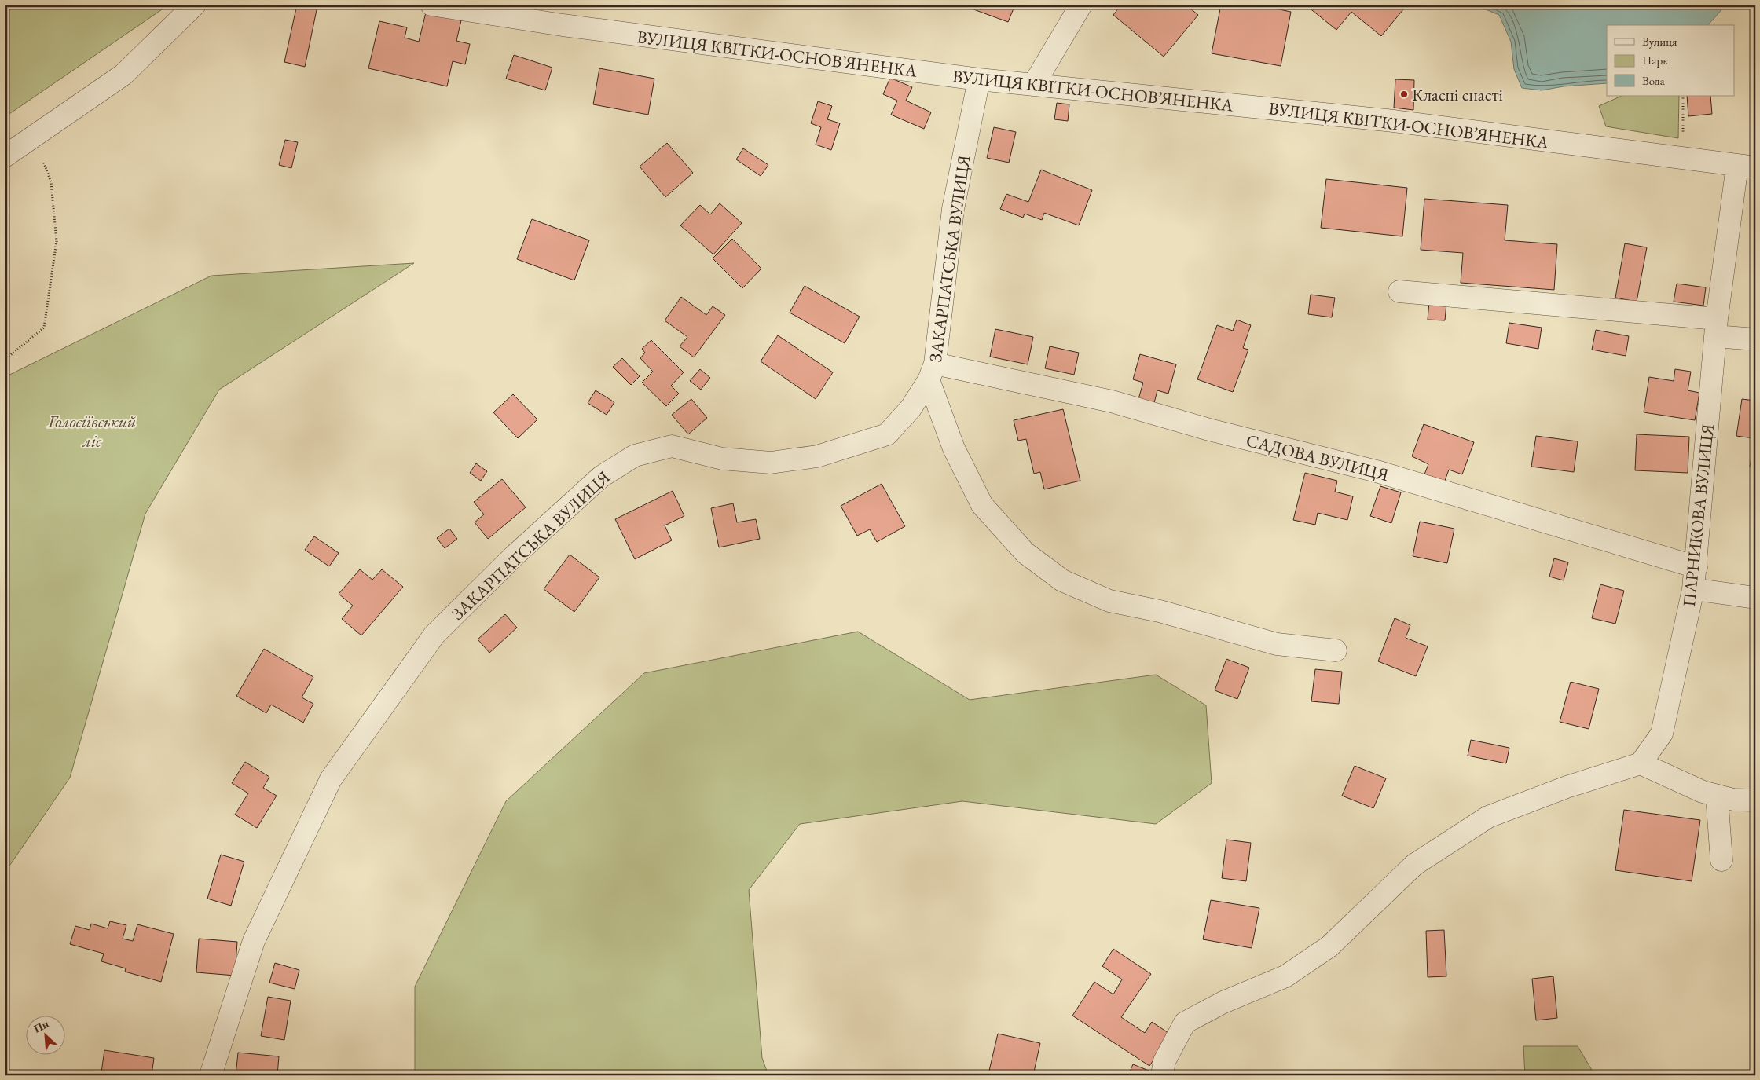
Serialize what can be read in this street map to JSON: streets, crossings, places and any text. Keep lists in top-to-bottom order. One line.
{"streets":{"street":["ВУЛИЦЯ КВІТКИ-ОСНОВ’ЯНЕНКА","ЗАКАРПАТСЬКА ВУЛИЦЯ","САДОВА ВУЛИЦЯ","ПАРНИКОВА ВУЛИЦЯ"]},"crossings":[["ВУЛИЦЯ КВІТКИ-ОСНОВ’ЯНЕНКА","ЗАКАРПАТСЬКА ВУЛИЦЯ"],["ВУЛИЦЯ КВІТКИ-ОСНОВ’ЯНЕНКА","ПАРНИКОВА ВУЛИЦЯ"],["ЗАКАРПАТСЬКА ВУЛИЦЯ","САДОВА ВУЛИЦЯ"],["САДОВА ВУЛИЦЯ","ПАРНИКОВА ВУЛИЦЯ"]],"parks":["Голосіївський ліс"],"places":["Класні снасті"],"legend":["Вулиця","Парк","Вода"],"north":"top left"}
